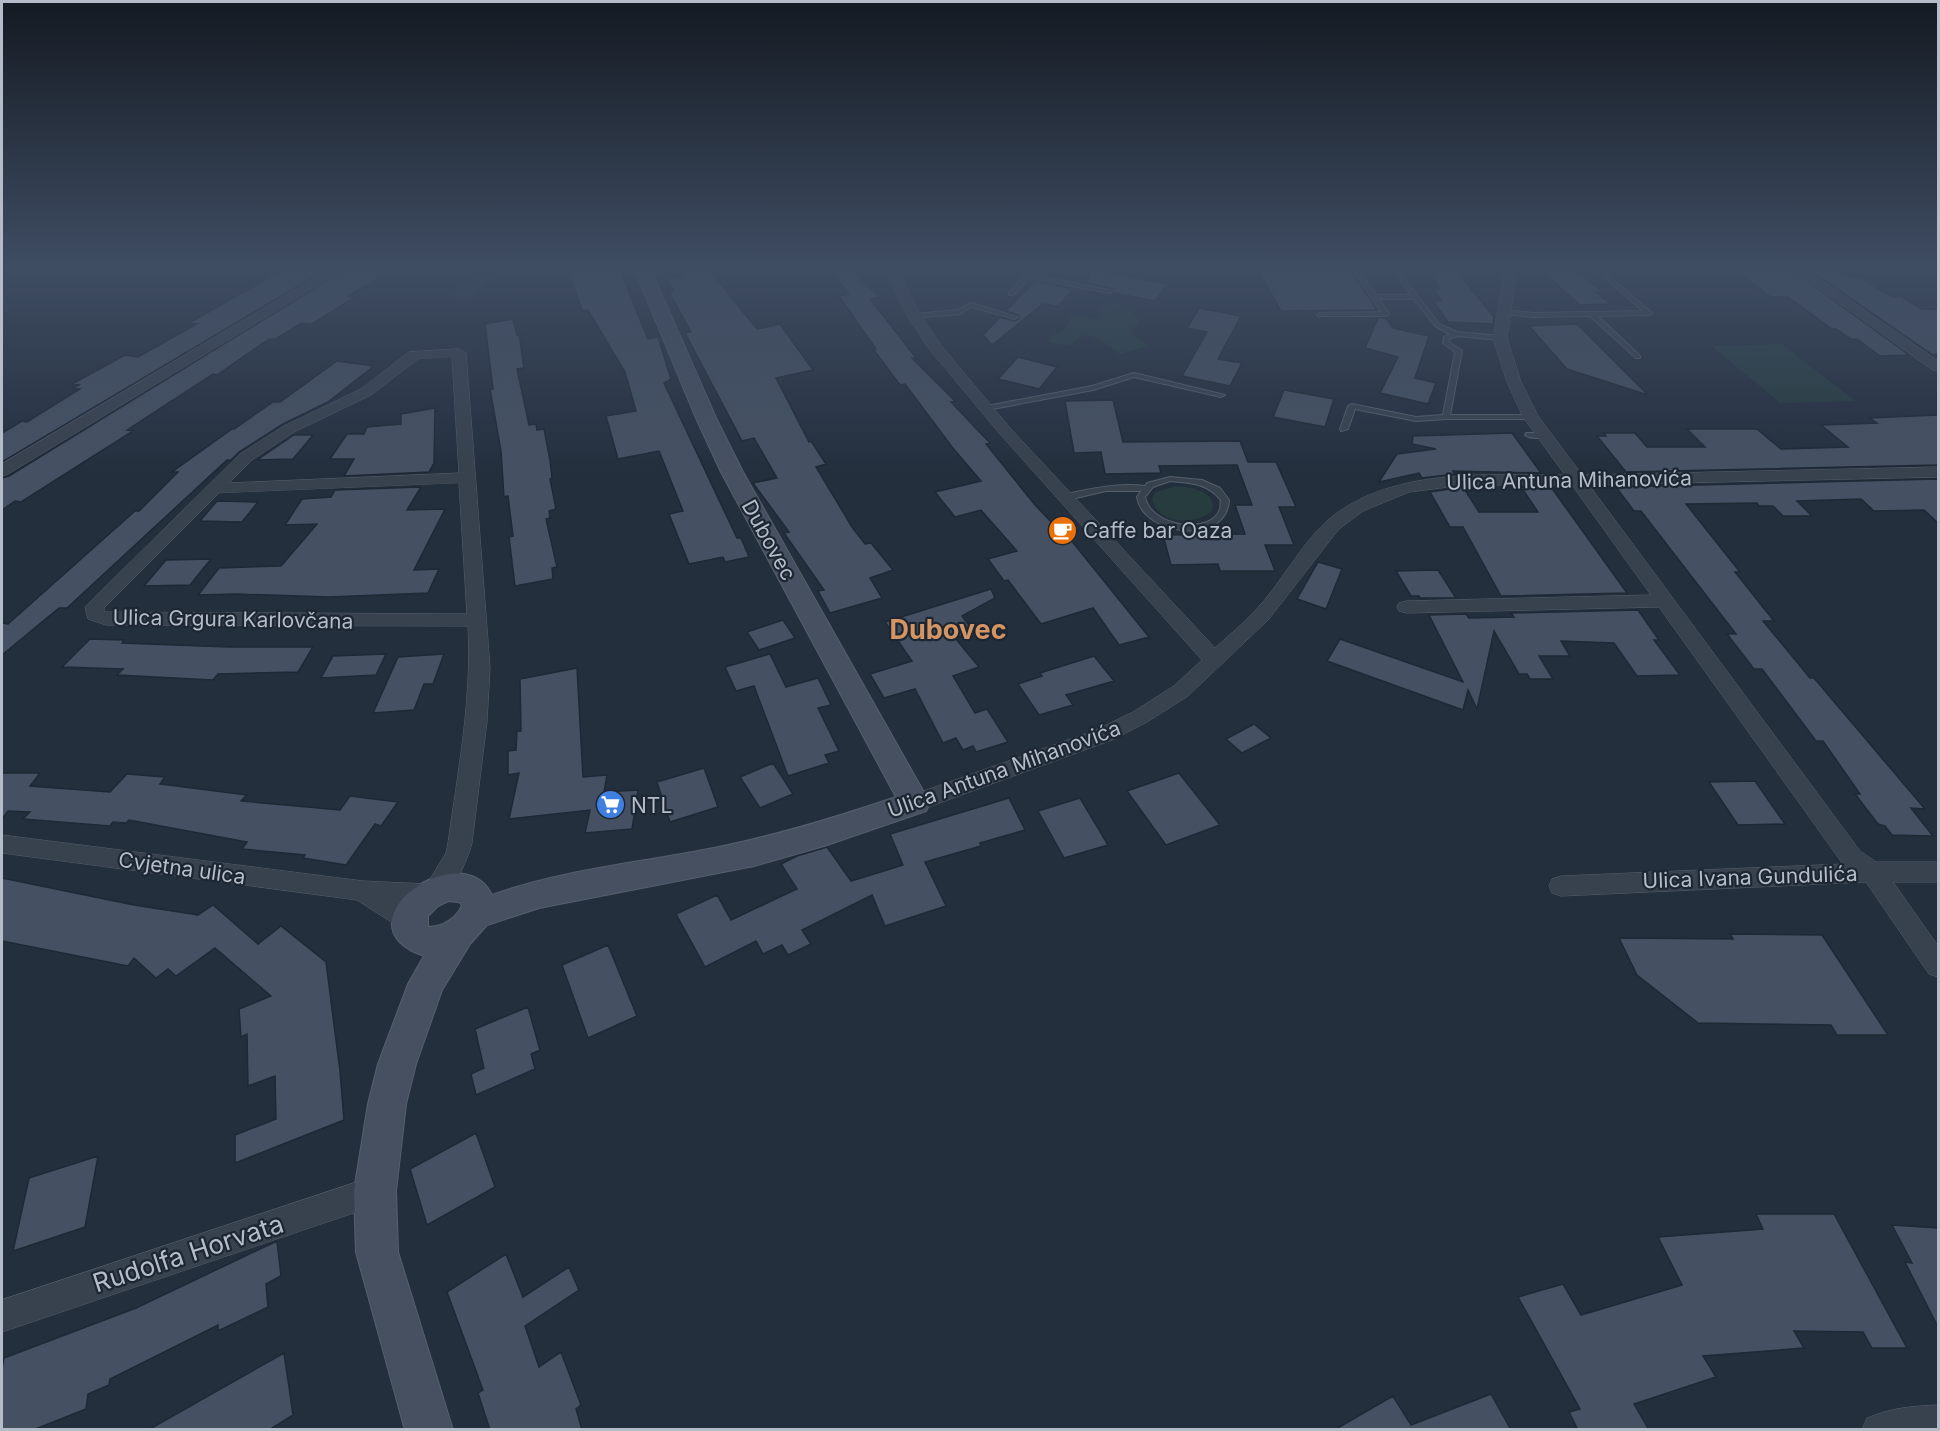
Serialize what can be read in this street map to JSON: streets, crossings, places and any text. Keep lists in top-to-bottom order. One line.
{"streets":{"main road":["Ulica Antuna Mihanovića","Dubovec"],"street":["Ulica Grgura Karlovčana","Cvjetna ulica","Ulica Ivana Gundulića","Rudolfa Horvata"]},"crossings":[["Ulica Antuna Mihanovića","Dubovec"],["Ulica Antuna Mihanovića","Ulica Grgura Karlovčana"],["Ulica Antuna Mihanovića","Cvjetna ulica"],["Ulica Grgura Karlovčana","Cvjetna ulica"]],"districts":["Dubovec"],"places":{"cafe":["Caffe bar Oaza"],"supermarket":["NTL"]}}
